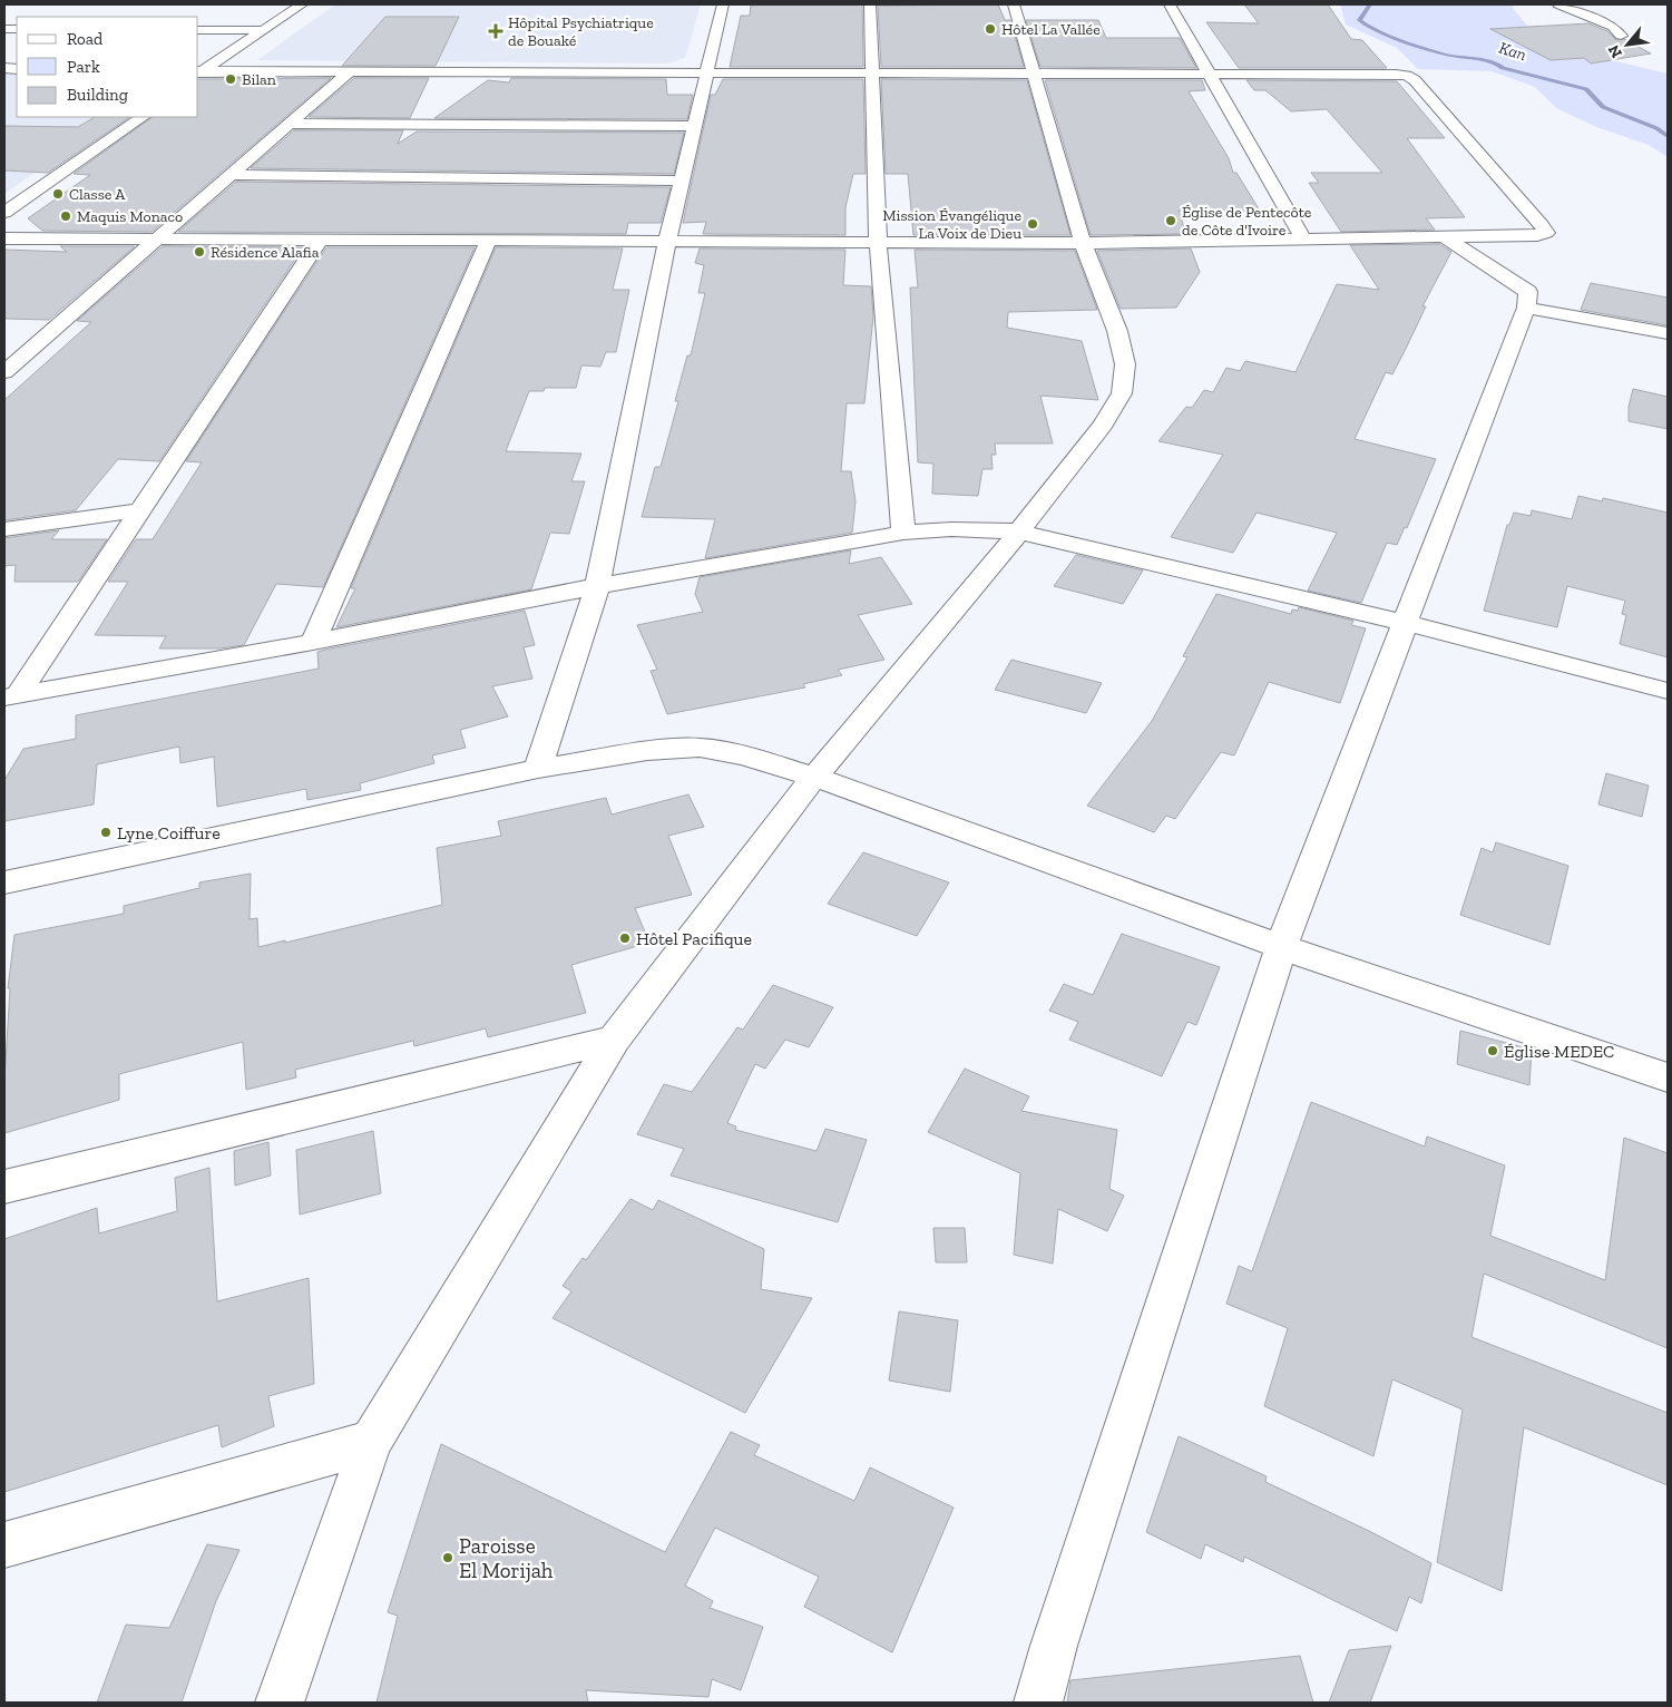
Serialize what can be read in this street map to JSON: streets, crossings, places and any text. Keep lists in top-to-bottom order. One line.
{"water":["Kan"],"places":{"other":["Hôtel La Vallée","Bilan","Classe A","Maquis Monaco","Église de Pentecôte de Côte d'Ivoire","Mission Évangélique La Voix de Dieu","Résidence Alafia","Lyne Coiffure","Hôtel Pacifique","Église MEDEC","Paroisse El Morijah"],"health":["Hôpital Psychiatrique de Bouaké"]},"legend":["Road","Park","Building"],"north":"bottom left"}
